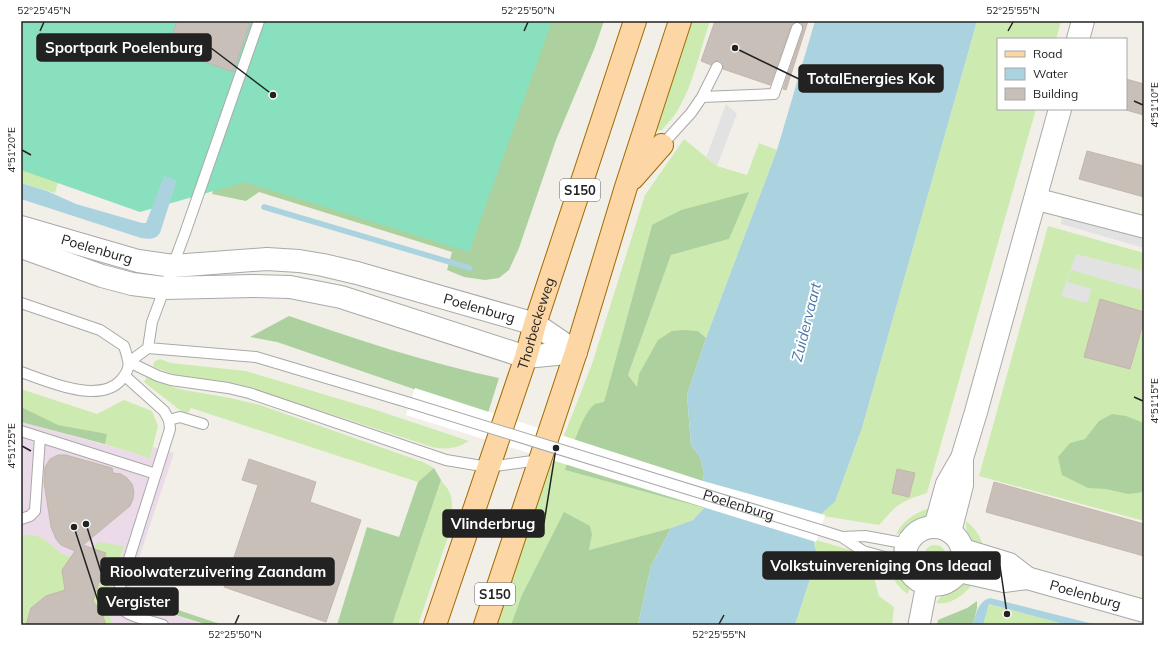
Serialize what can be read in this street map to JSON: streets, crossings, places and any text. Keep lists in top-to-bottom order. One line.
{"streets":{"main road":["S150","Thorbeckeweg"],"street":["Poelenburg"]},"crossings":[["S150","Poelenburg"],["Poelenburg","Thorbeckeweg"]],"water":["Zuidervaart"],"places":["TotalEnergies Kok","Sportpark Poelenburg","Vlinderbrug","Rioolwaterzuivering Zaandam","Vergister","Volkstuinvereniging Ons Ideaal"],"legend":["Road","Water","Building"],"coordinates":["52°25'45\"N","52°25'50\"N","52°25'55\"N","4°51'10\"E","4°51'20\"E","4°51'15\"E","4°51'25\"E"]}
